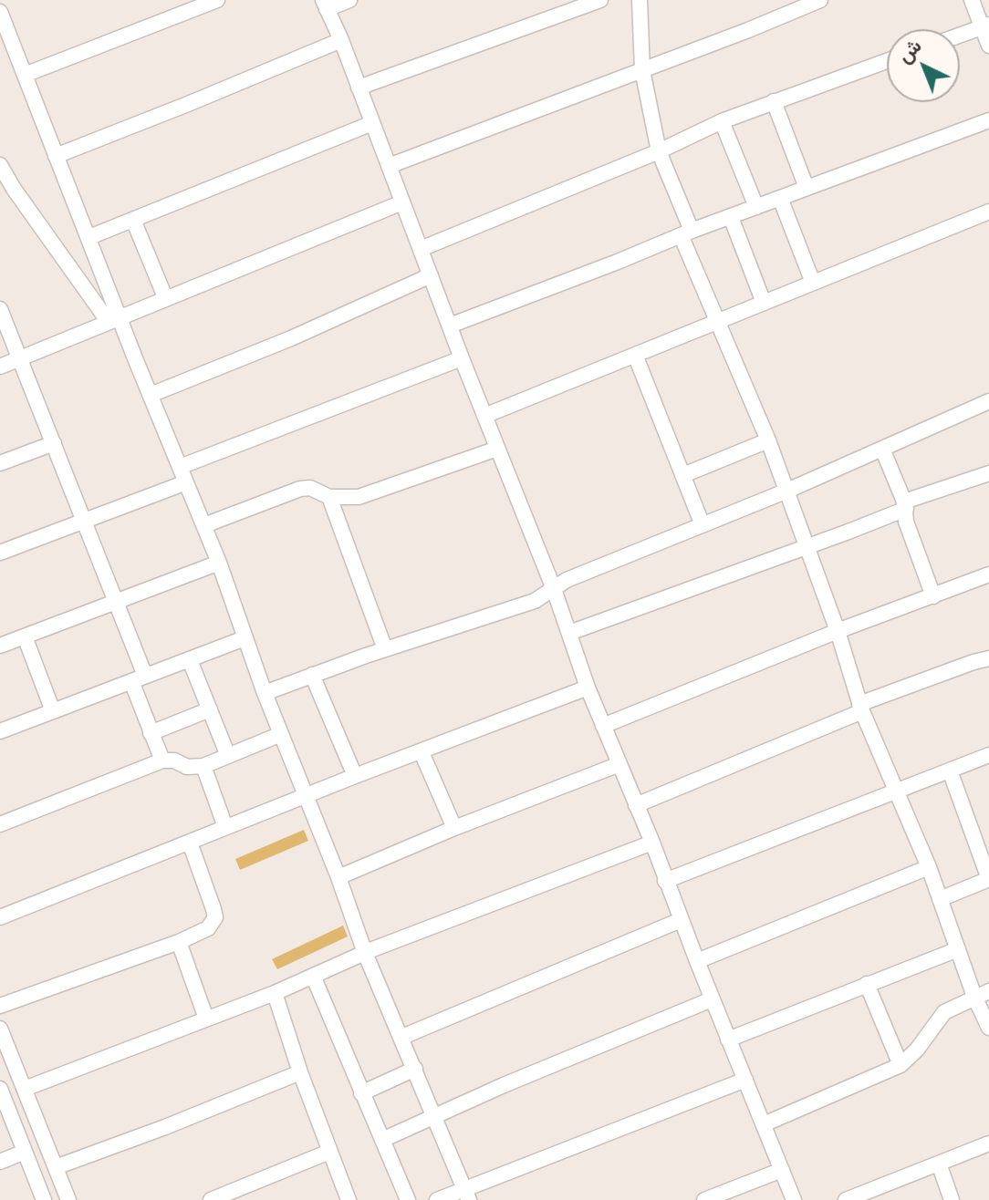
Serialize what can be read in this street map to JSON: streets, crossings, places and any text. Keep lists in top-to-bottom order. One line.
{"north":"top left"}
